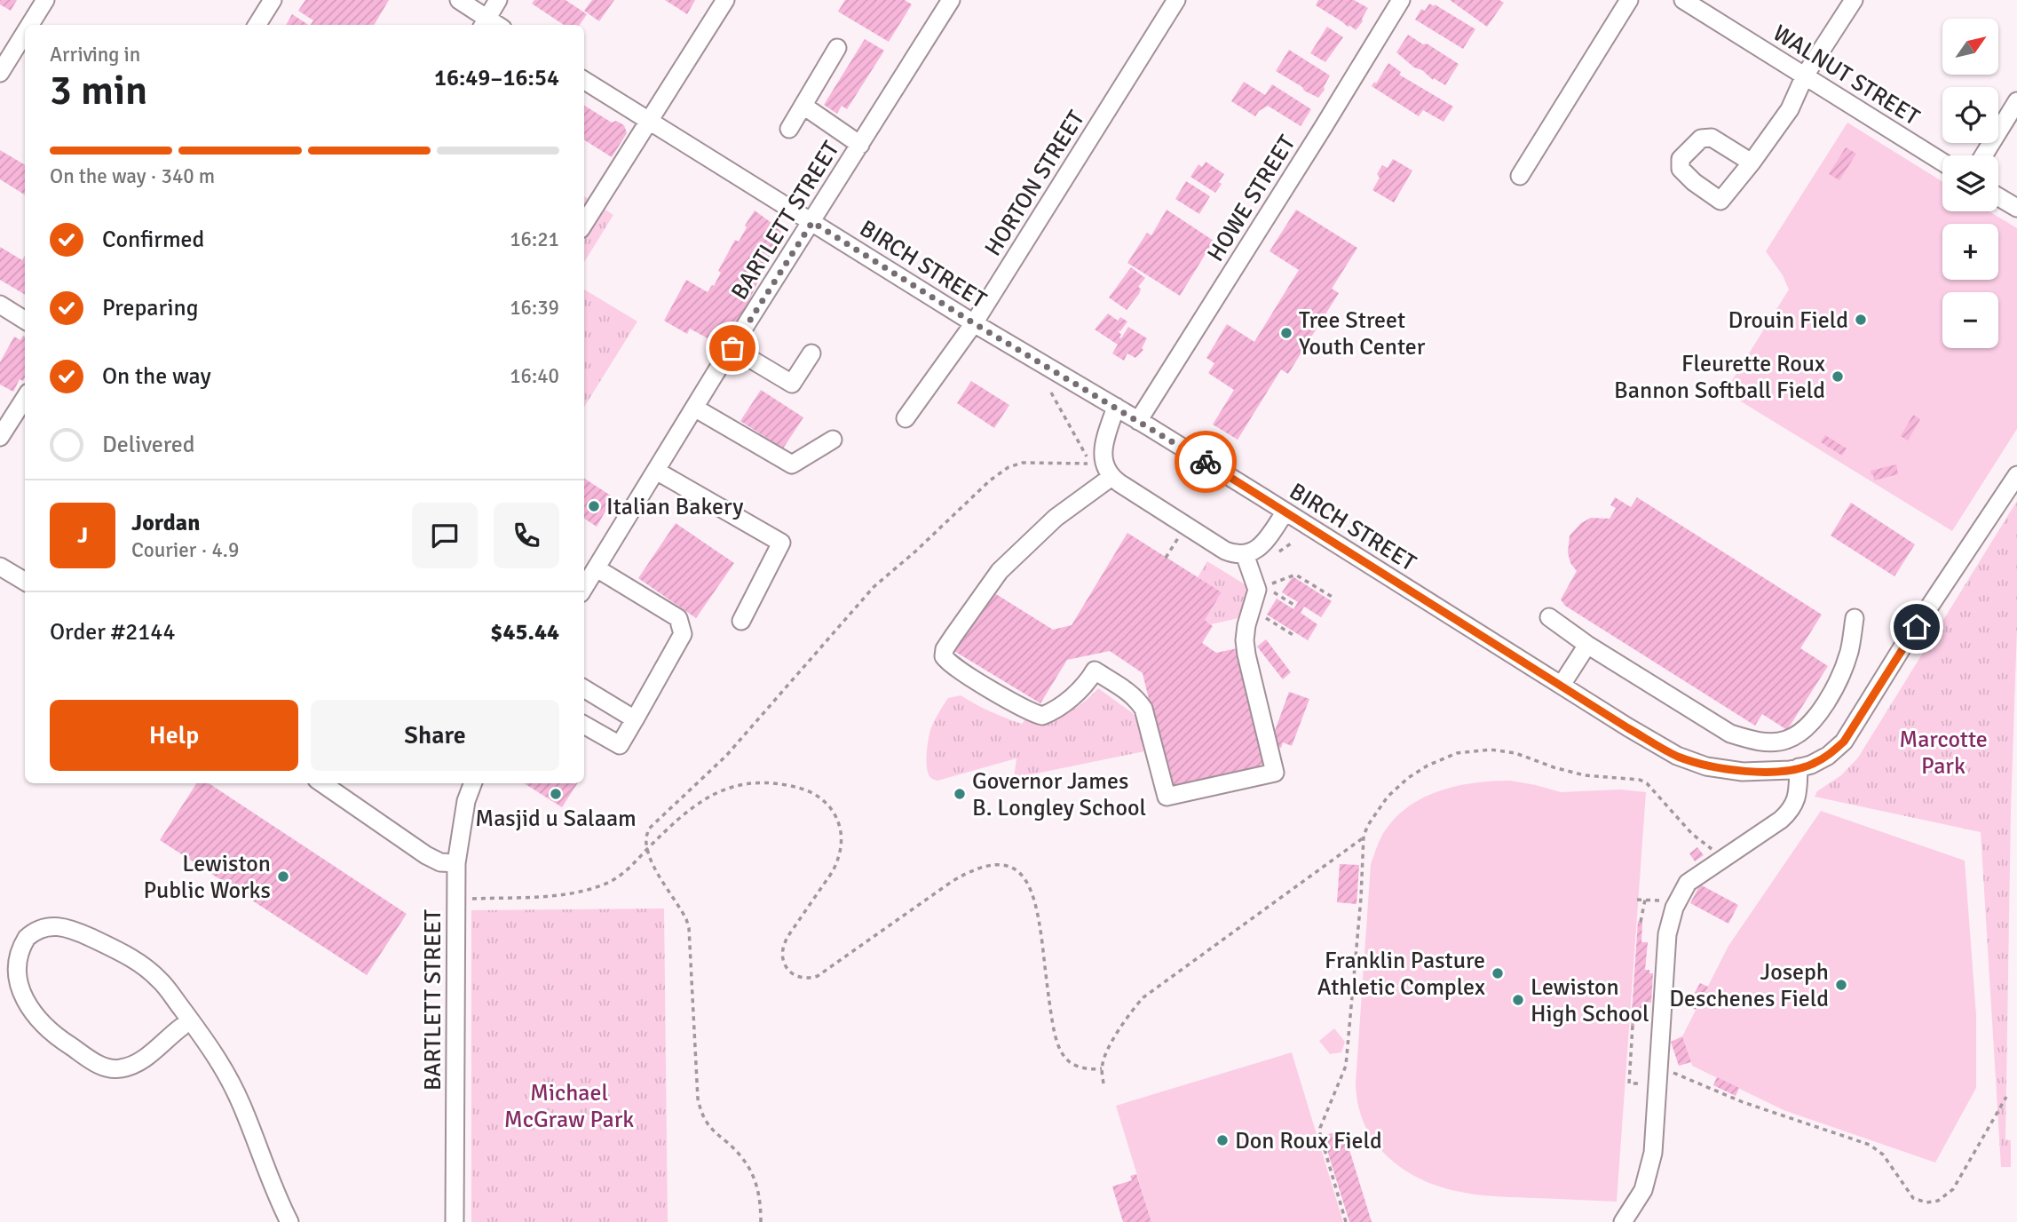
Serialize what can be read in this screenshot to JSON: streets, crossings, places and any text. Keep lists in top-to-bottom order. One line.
{"streets":{"street":["WALNUT STREET","HORTON STREET","HOWE STREET","BARTLETT STREET","BIRCH STREET"]},"crossings":[["HORTON STREET","BIRCH STREET"],["HOWE STREET","BIRCH STREET"],["BARTLETT STREET","BIRCH STREET"]],"parks":["Marcotte Park","Michael McGraw Park"],"places":["Drouin Field","Tree Street Youth Center","Fleurette Roux Bannon Softball Field","Italian Bakery","Masjid u Salaam","Governor James B. Longley School","Lewiston Public Works","Franklin Pasture Athletic Complex","Joseph Deschenes Field","Lewiston High School","Don Roux Field"],"north":"top right","page":{"map_buttons":["+","−"],"heading":["3 min","Arriving in","16:49–16:54"],"panel":["Jordan","Courier · 4.9","Order #2144","$45.44"],"bar":"On the way · 340 m","list":[["Confirmed","16:21"],["Preparing","16:39"],["On the way","16:40"],"Delivered"],"round":"J","buttons":["Help","Share"]}}
